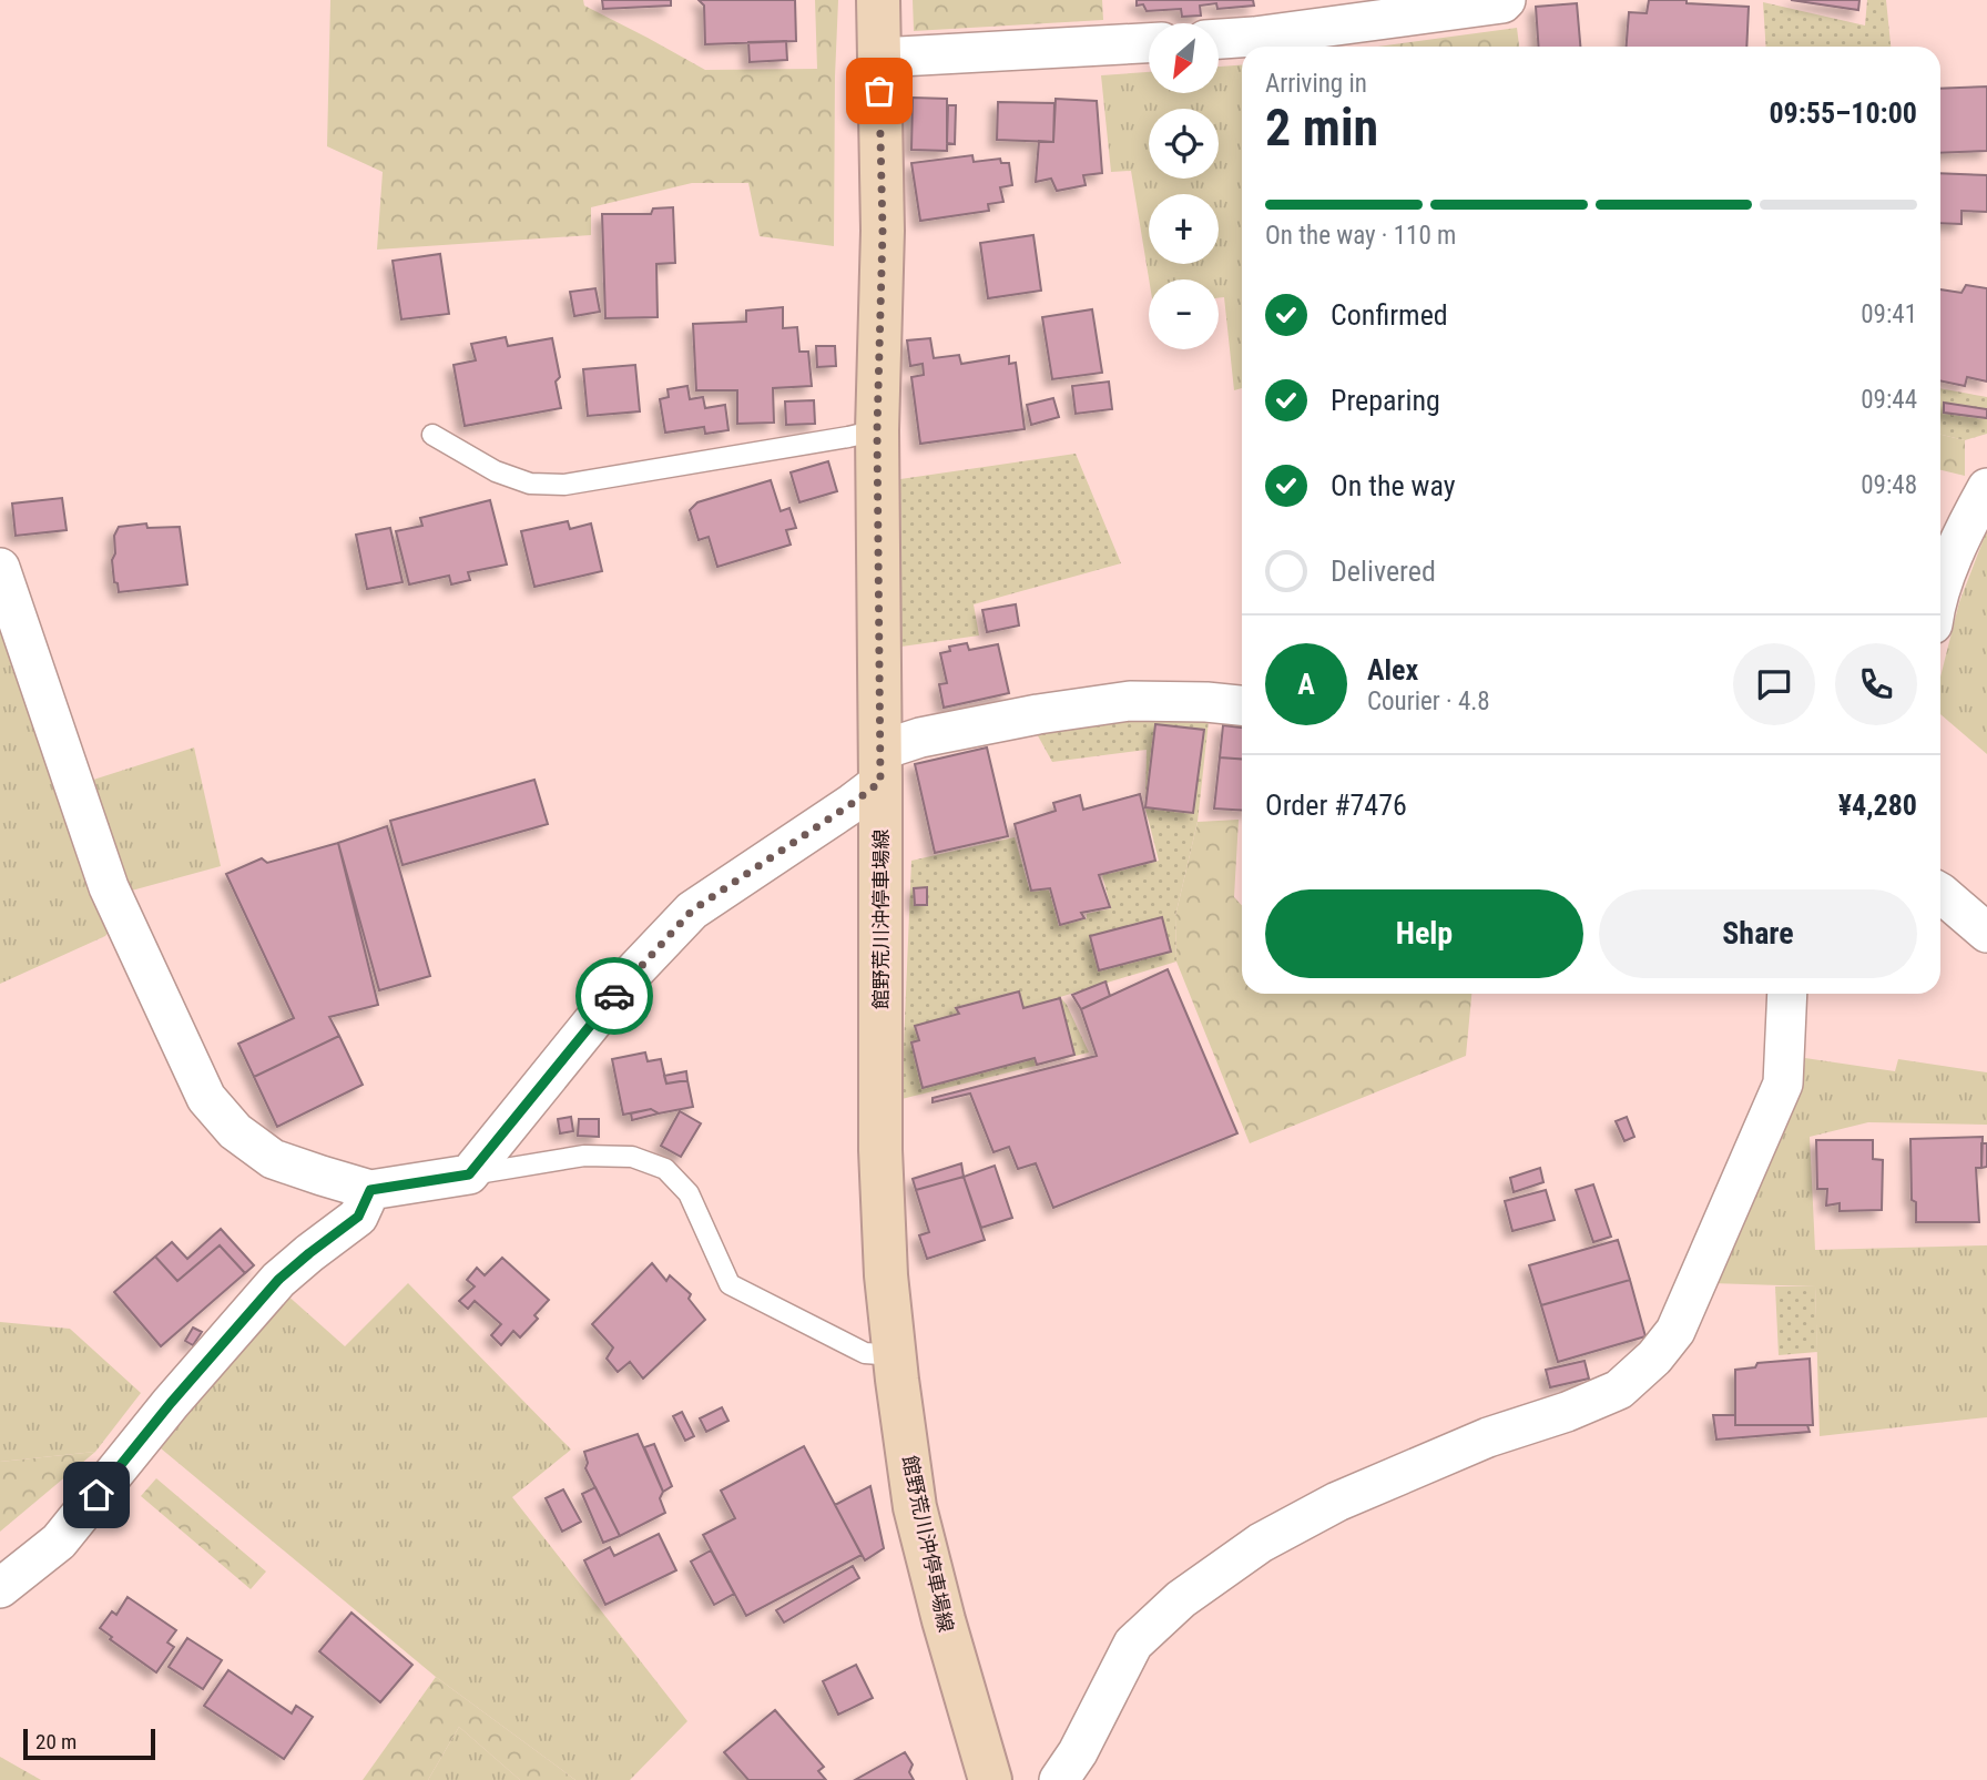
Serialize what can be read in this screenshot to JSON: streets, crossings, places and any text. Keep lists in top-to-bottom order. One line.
{"streets":{"main road":["館野荒川沖停車場線"]},"scale_bar":"20 m","north":"bottom left","page":{"map_buttons":["+","−"],"heading":["2 min","Arriving in","09:55–10:00"],"panel":["Alex","Courier · 4.8","Order #7476","¥4,280"],"bar":"On the way · 110 m","list":[["Confirmed","09:41"],["Preparing","09:44"],["On the way","09:48"],"Delivered"],"round":"A","buttons":["Help","Share"],"scale":"20 m"}}
